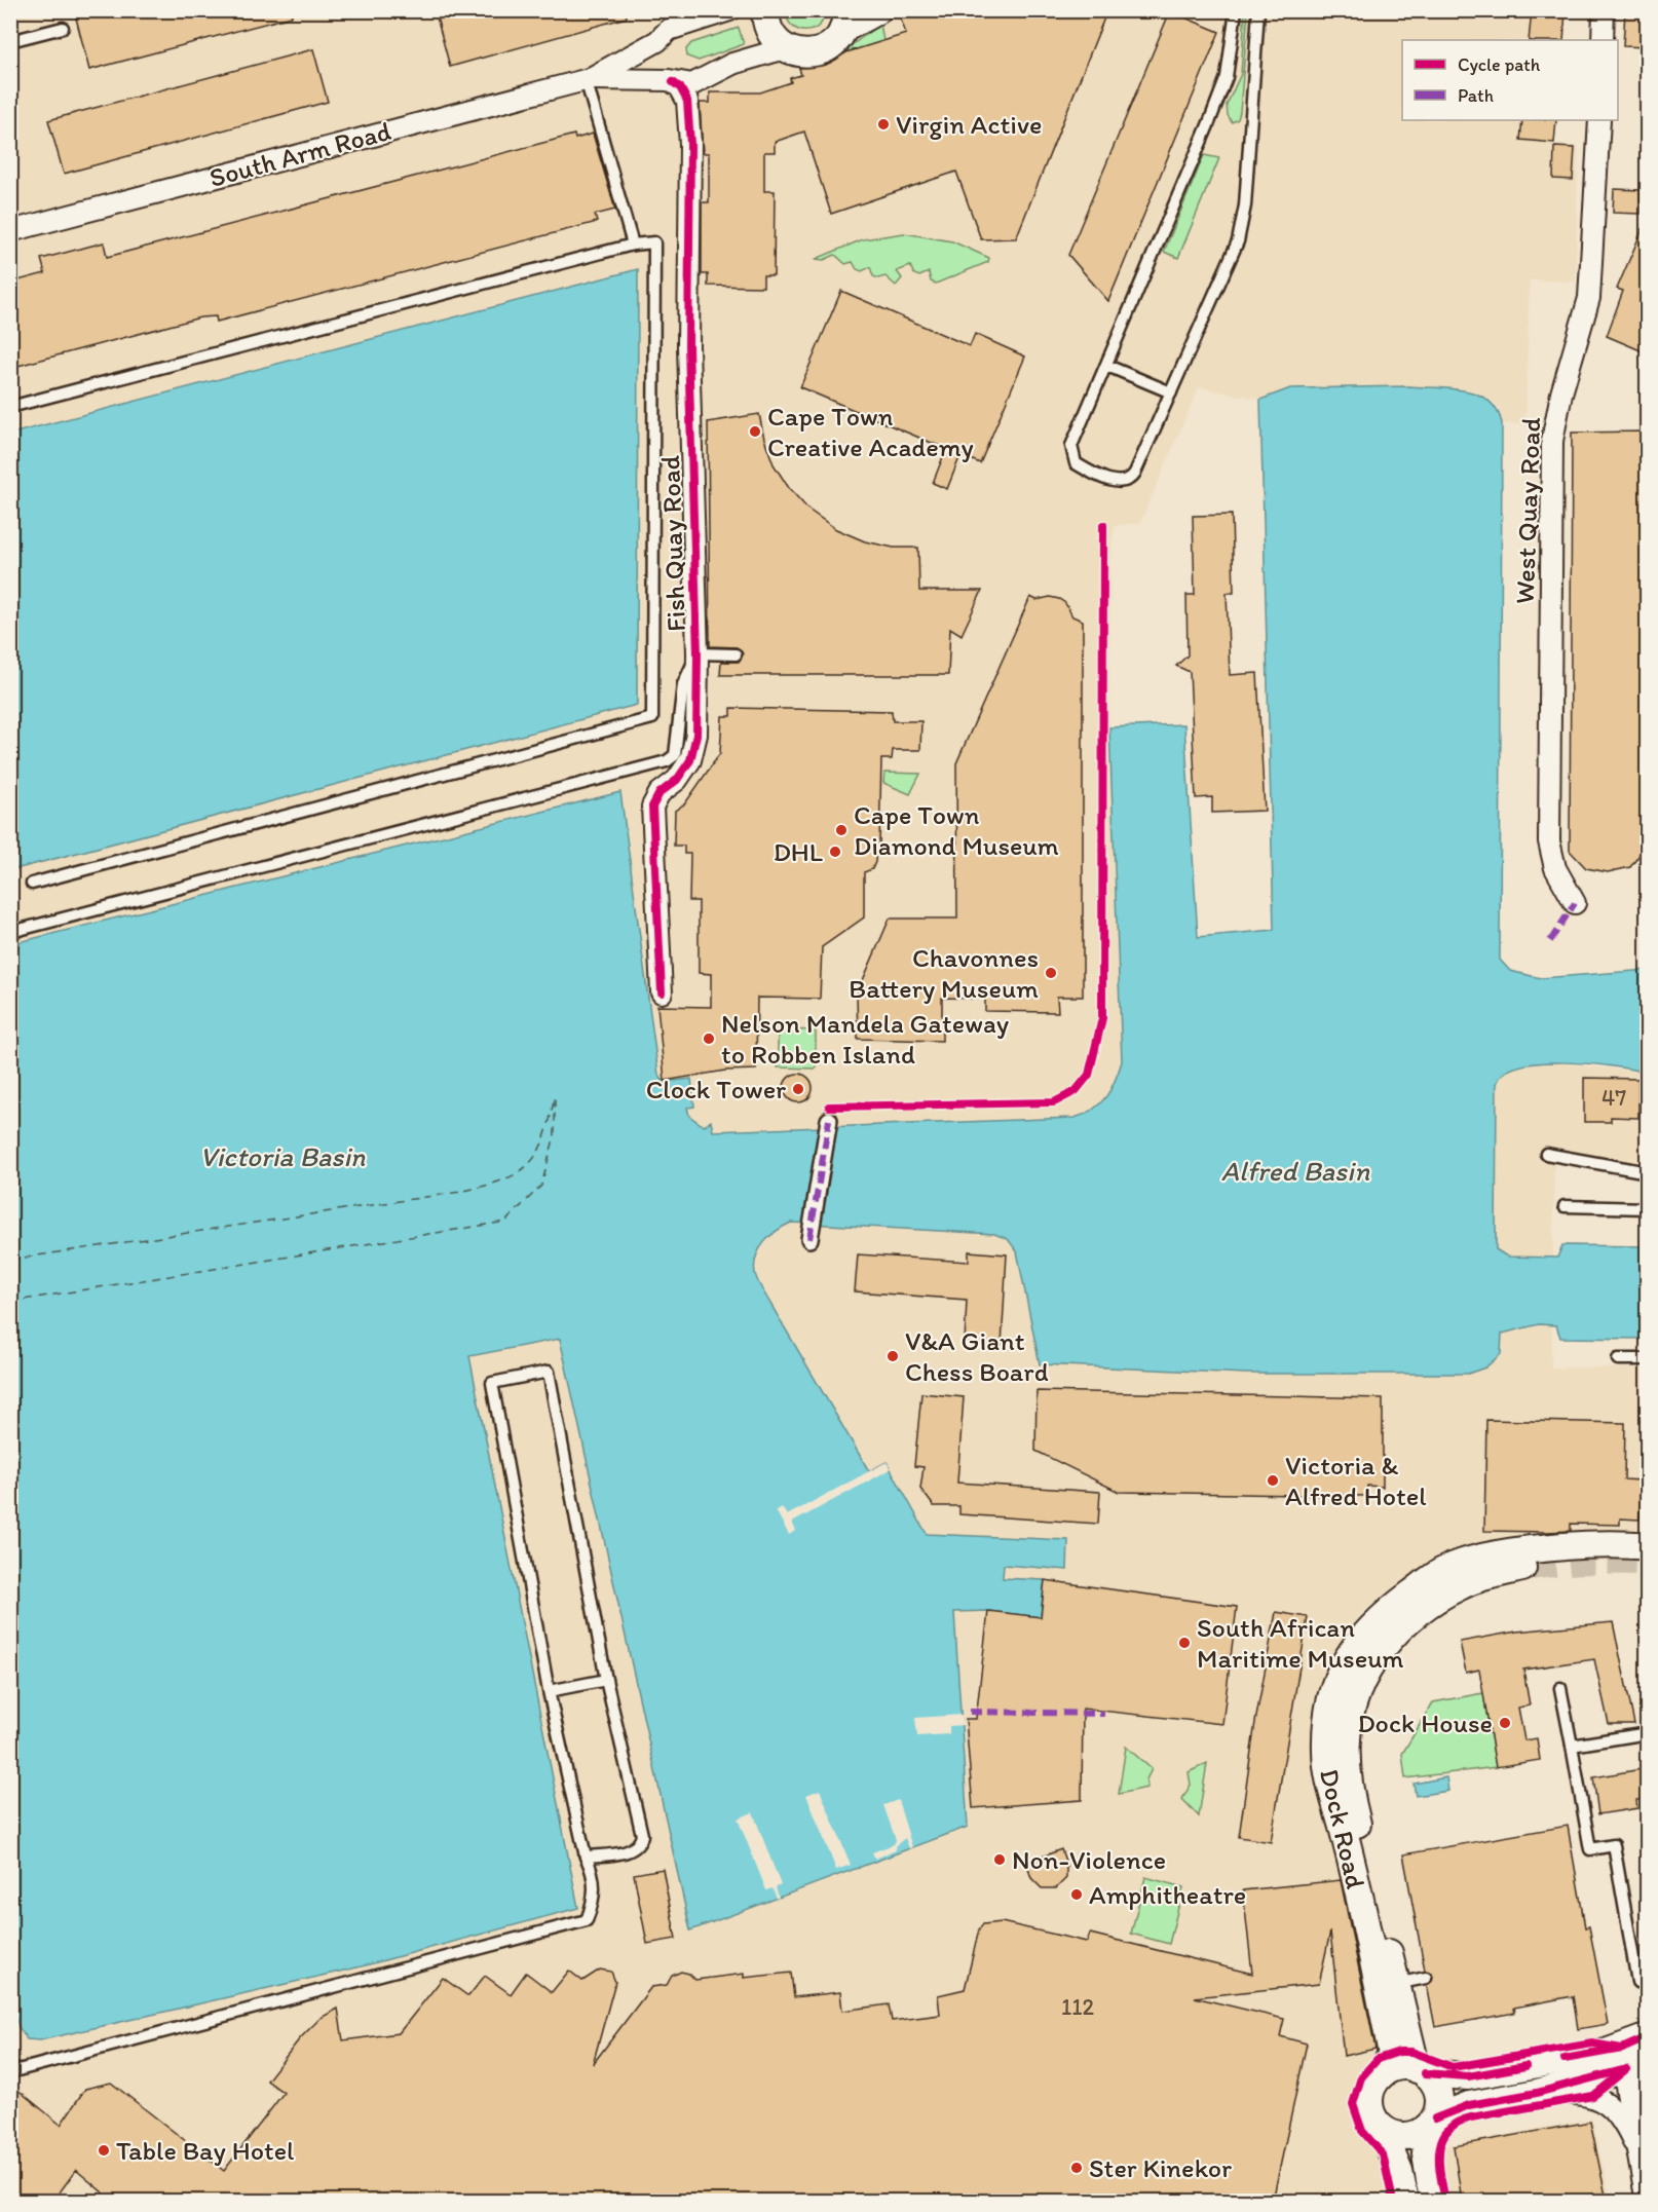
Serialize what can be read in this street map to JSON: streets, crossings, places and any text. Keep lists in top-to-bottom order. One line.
{"streets":{"street":["South Arm Road","West Quay Road","Fish Quay Road","Dock Road"]},"crossings":[["South Arm Road","Fish Quay Road"]],"water":["Victoria Basin","Alfred Basin"],"places":["Virgin Active","Cape Town Creative Academy","Cape Town Diamond Museum","DHL","Chavonnes Battery Museum","Nelson Mandela Gateway to Robben Island","Clock Tower","V&A Giant Chess Board","Victoria & Alfred Hotel","South African Maritime Museum","Dock House","Non-Violence","Amphitheatre","Table Bay Hotel","Ster Kinekor"],"house_numbers":["47","112"],"legend":["Cycle path","Path"]}
